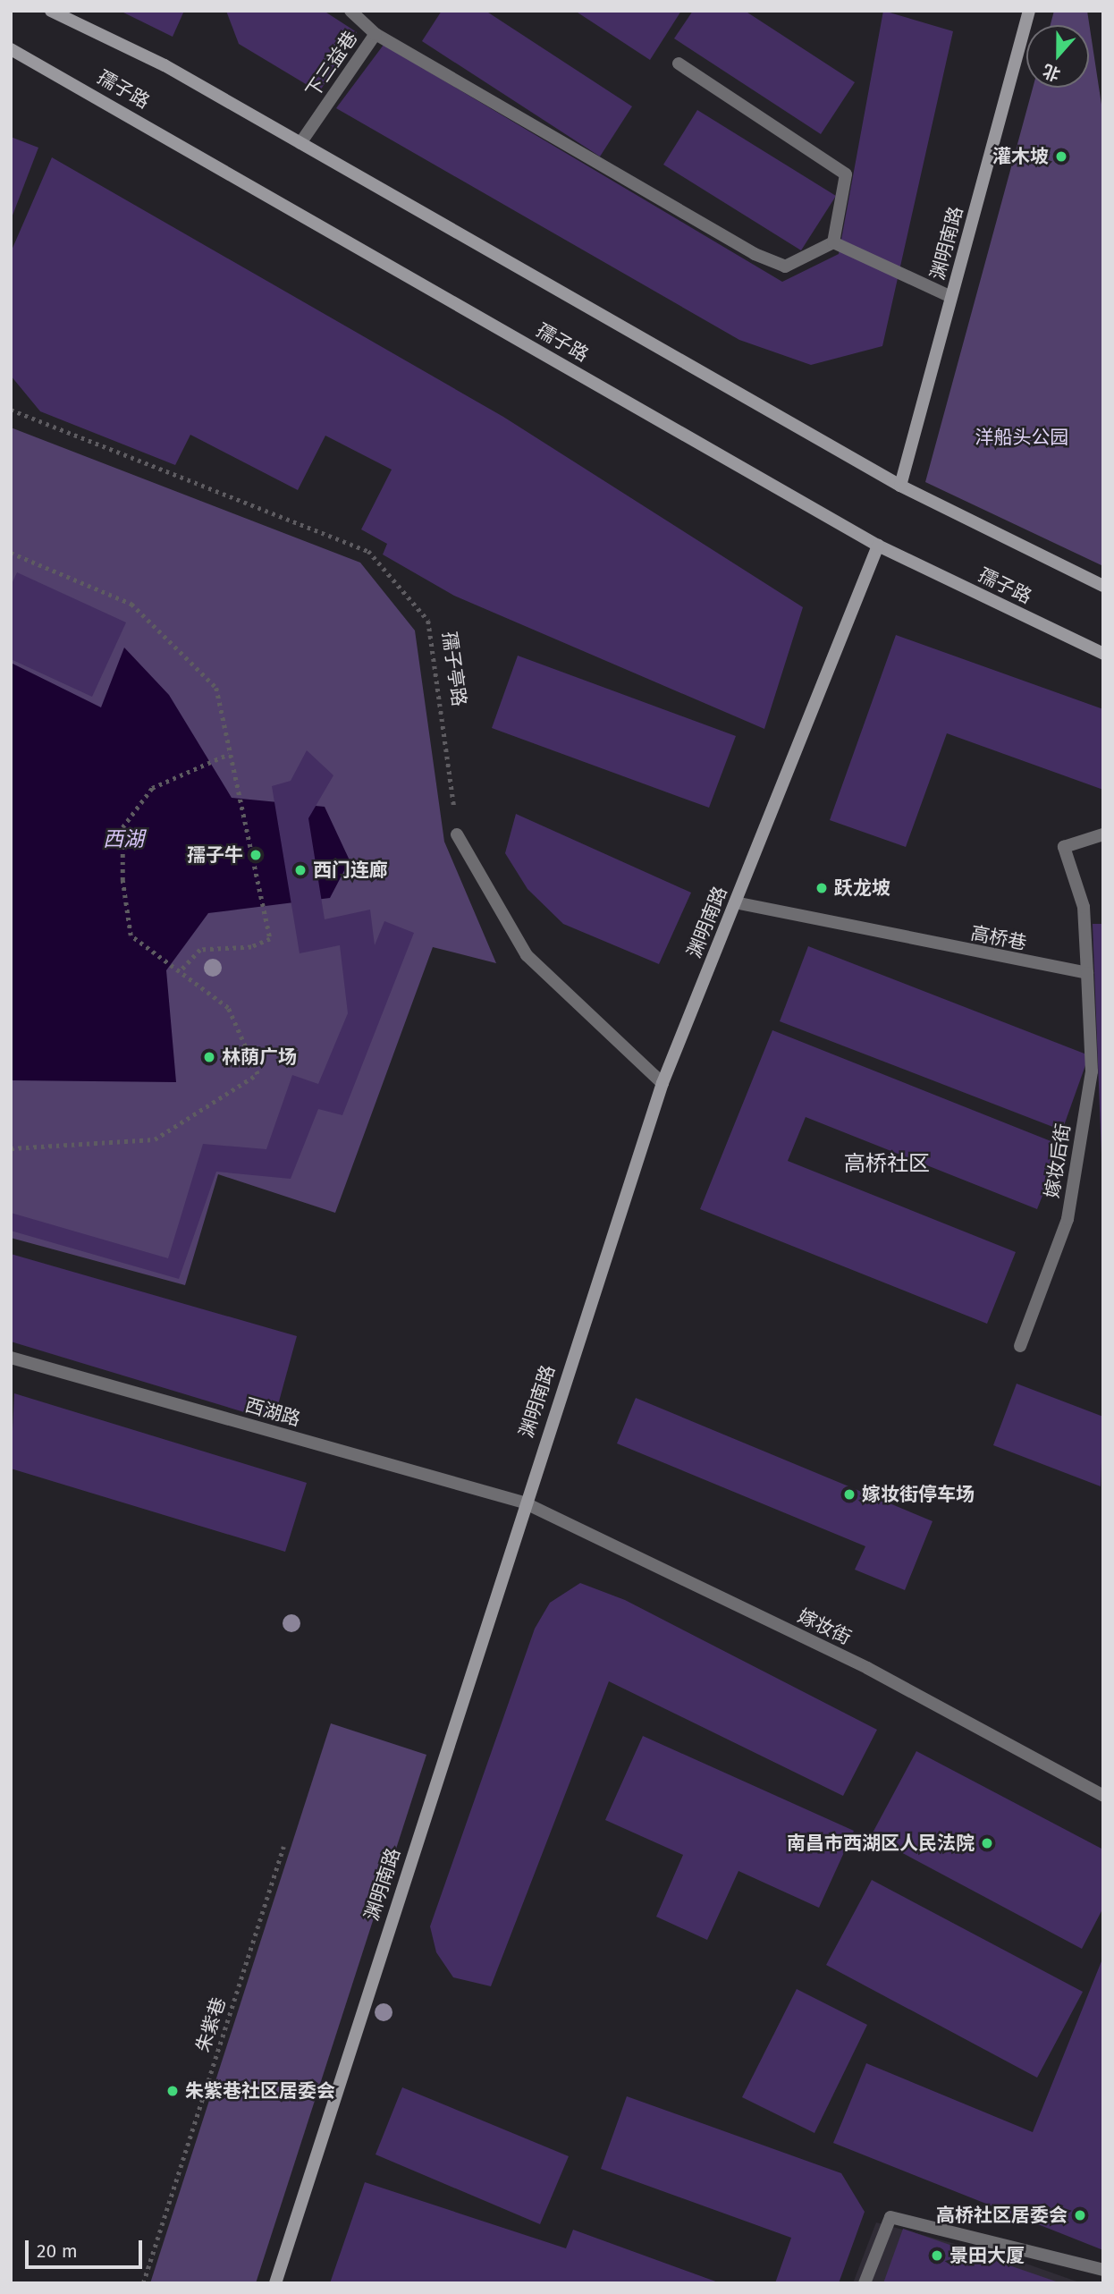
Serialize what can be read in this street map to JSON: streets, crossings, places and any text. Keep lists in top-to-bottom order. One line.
{"streets":{"main road":["孺子路","渊明南路"],"street":["下三益巷","高桥巷","嫁妆后街","西湖路","嫁妆街"],"path":["孺子亭路","朱紫巷"]},"crossings":[["下三益巷","孺子路"],["孺子路","渊明南路"],["渊明南路","高桥巷"],["渊明南路","西湖路"],["渊明南路","嫁妆街"],["高桥巷","嫁妆后街"],["西湖路","嫁妆街"]],"districts":["高桥社区"],"water":["西湖"],"parks":["洋船头公园"],"places":["灌木坡","孺子牛","西门连廊","跃龙坡","林荫广场","嫁妆街停车场","南昌市西湖区人民法院","朱紫巷社区居委会","高桥社区居委会","景田大厦"],"scale_bar":"20 m","north":"bottom"}
